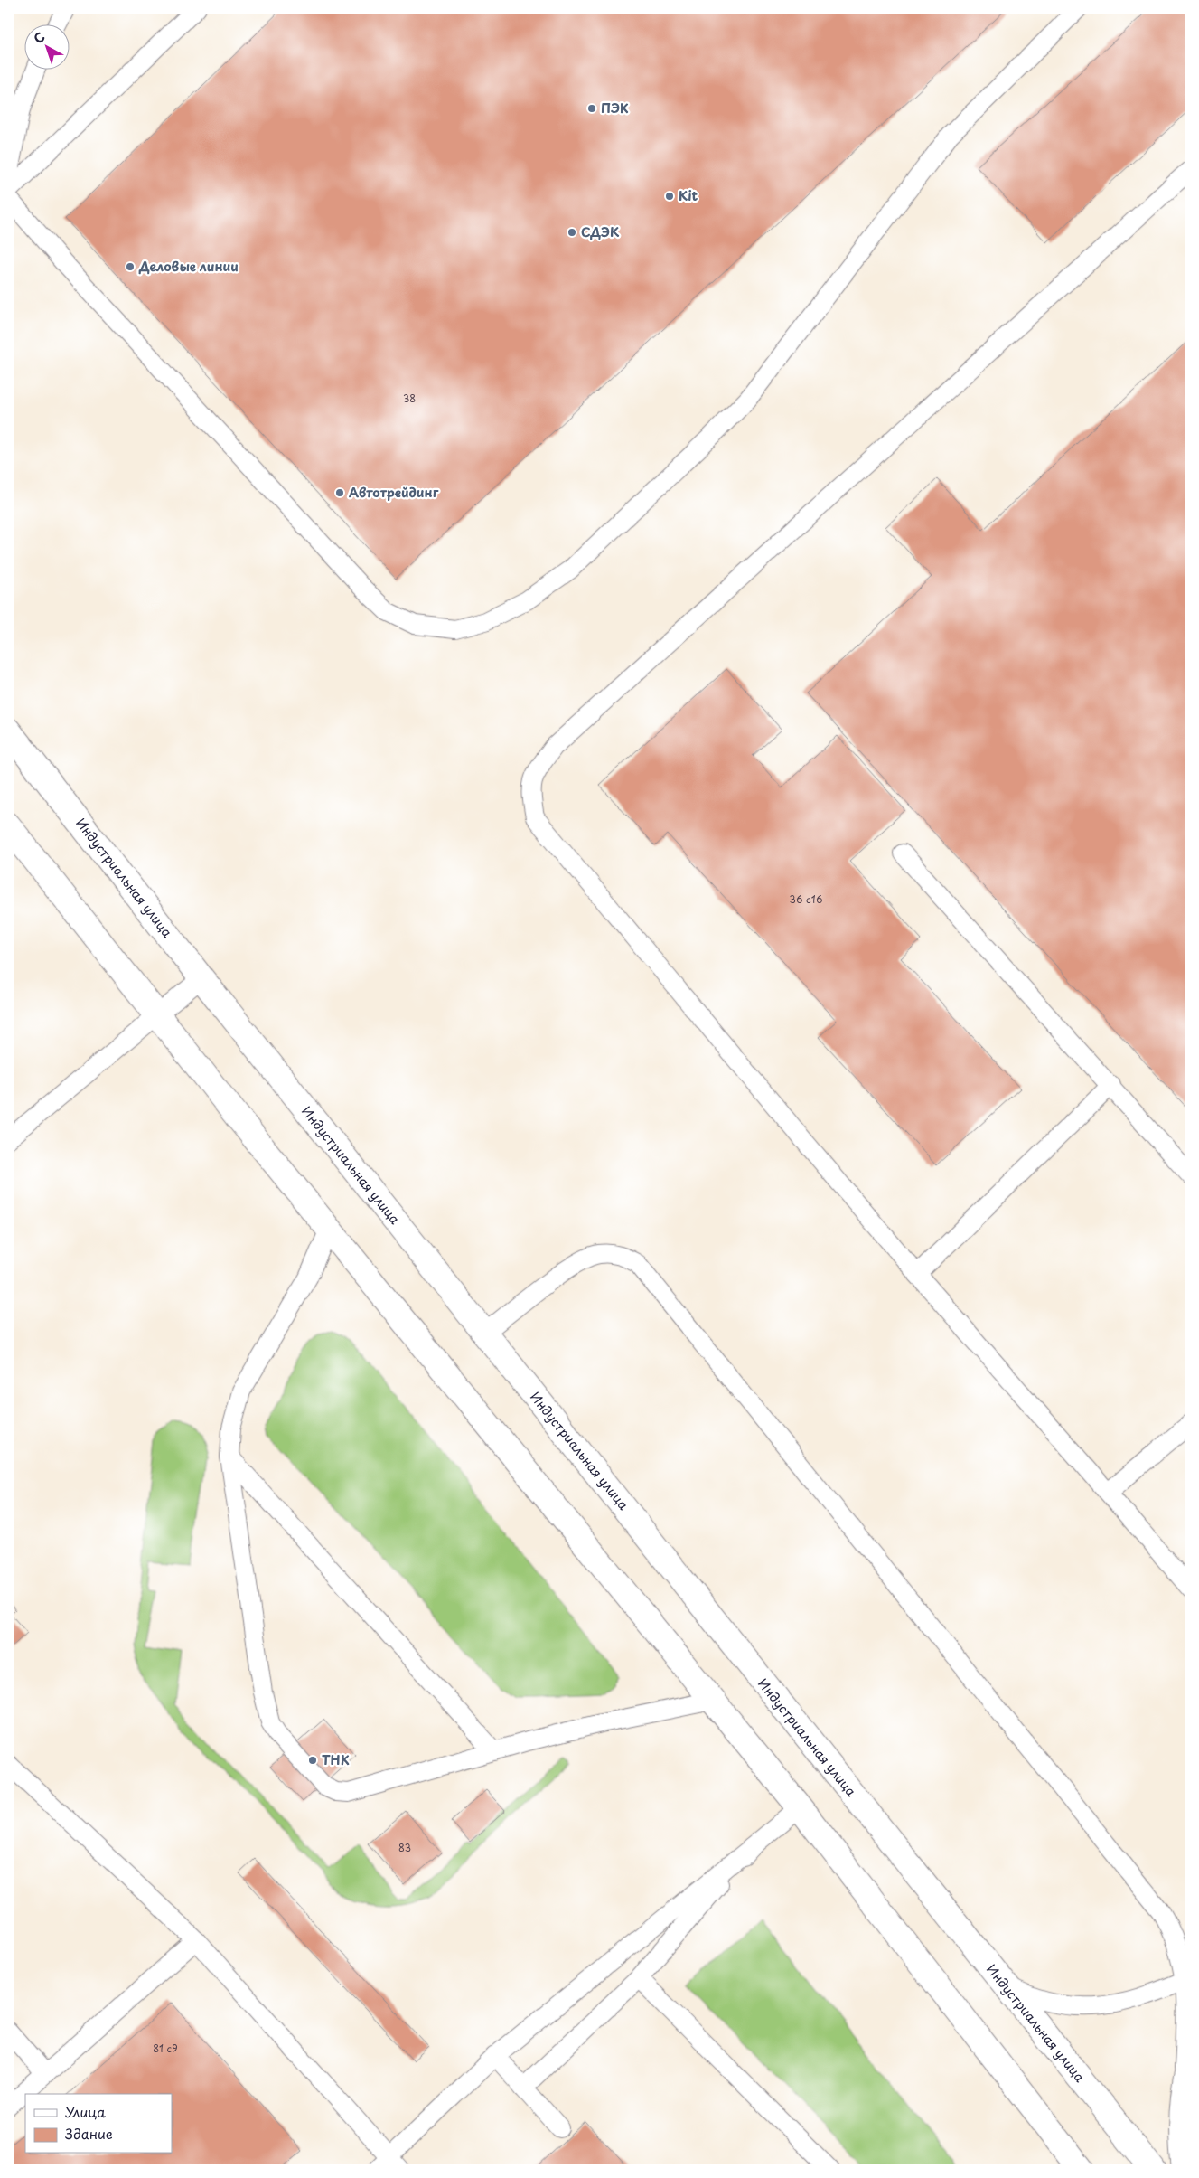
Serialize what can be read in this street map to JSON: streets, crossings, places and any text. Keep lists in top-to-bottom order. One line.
{"streets":{"main road":["Индустриальная улица"]},"places":["ПЭК","Kit","СДЭК","Деловые линии","Автотрейдинг","ТНК"],"house_numbers":["38","36 с16","83","81 с9"],"legend":["Улица","Здание"],"north":"top left"}
